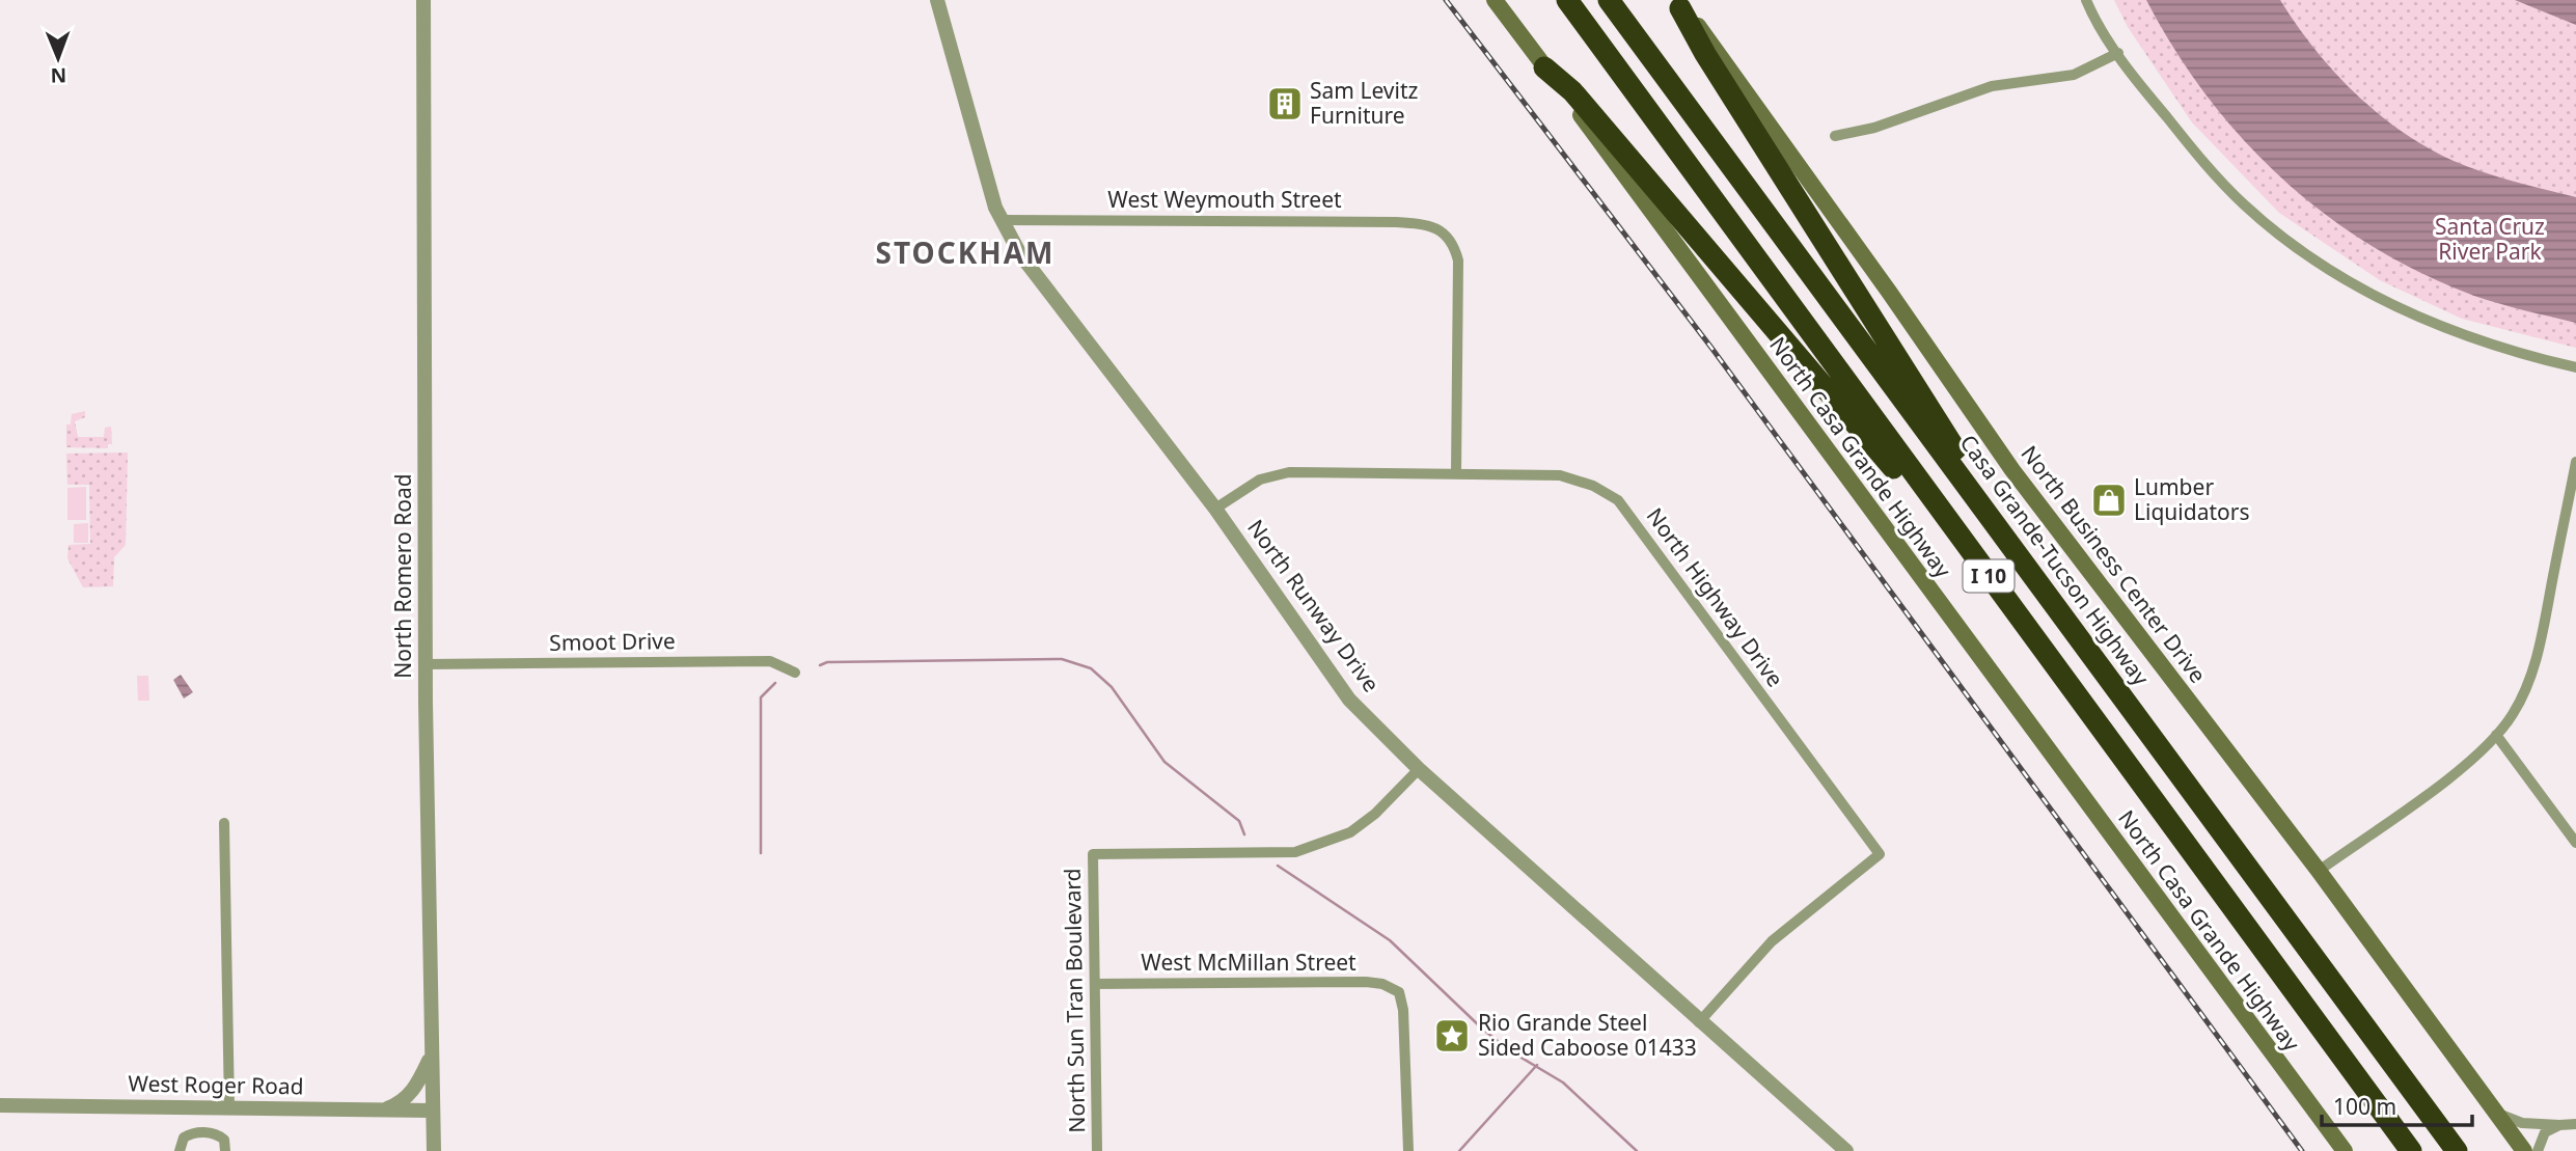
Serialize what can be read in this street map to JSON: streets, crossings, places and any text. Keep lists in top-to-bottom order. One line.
{"streets":{"highway":["Casa Grande-Tucson Highway","I 10"],"main road":["North Casa Grande Highway","North Business Center Drive"],"street":["West Weymouth Street","North Romero Road","North Highway Drive","North Runway Drive","Smoot Drive","West McMillan Street","North Sun Tran Boulevard","West Roger Road"]},"crossings":[["West Weymouth Street","North Highway Drive"],["West Weymouth Street","North Runway Drive"],["North Romero Road","Smoot Drive"],["North Romero Road","West Roger Road"],["North Highway Drive","North Runway Drive"],["North Runway Drive","North Sun Tran Boulevard"],["West McMillan Street","North Sun Tran Boulevard"]],"districts":["STOCKHAM"],"parks":["Santa Cruz River Park"],"places":{"building":["Sam Levitz Furniture"],"shop":["Lumber Liquidators"],"place":["Rio Grande Steel Sided Caboose 01433"]},"scale_bar":"100 m","north":"bottom"}
